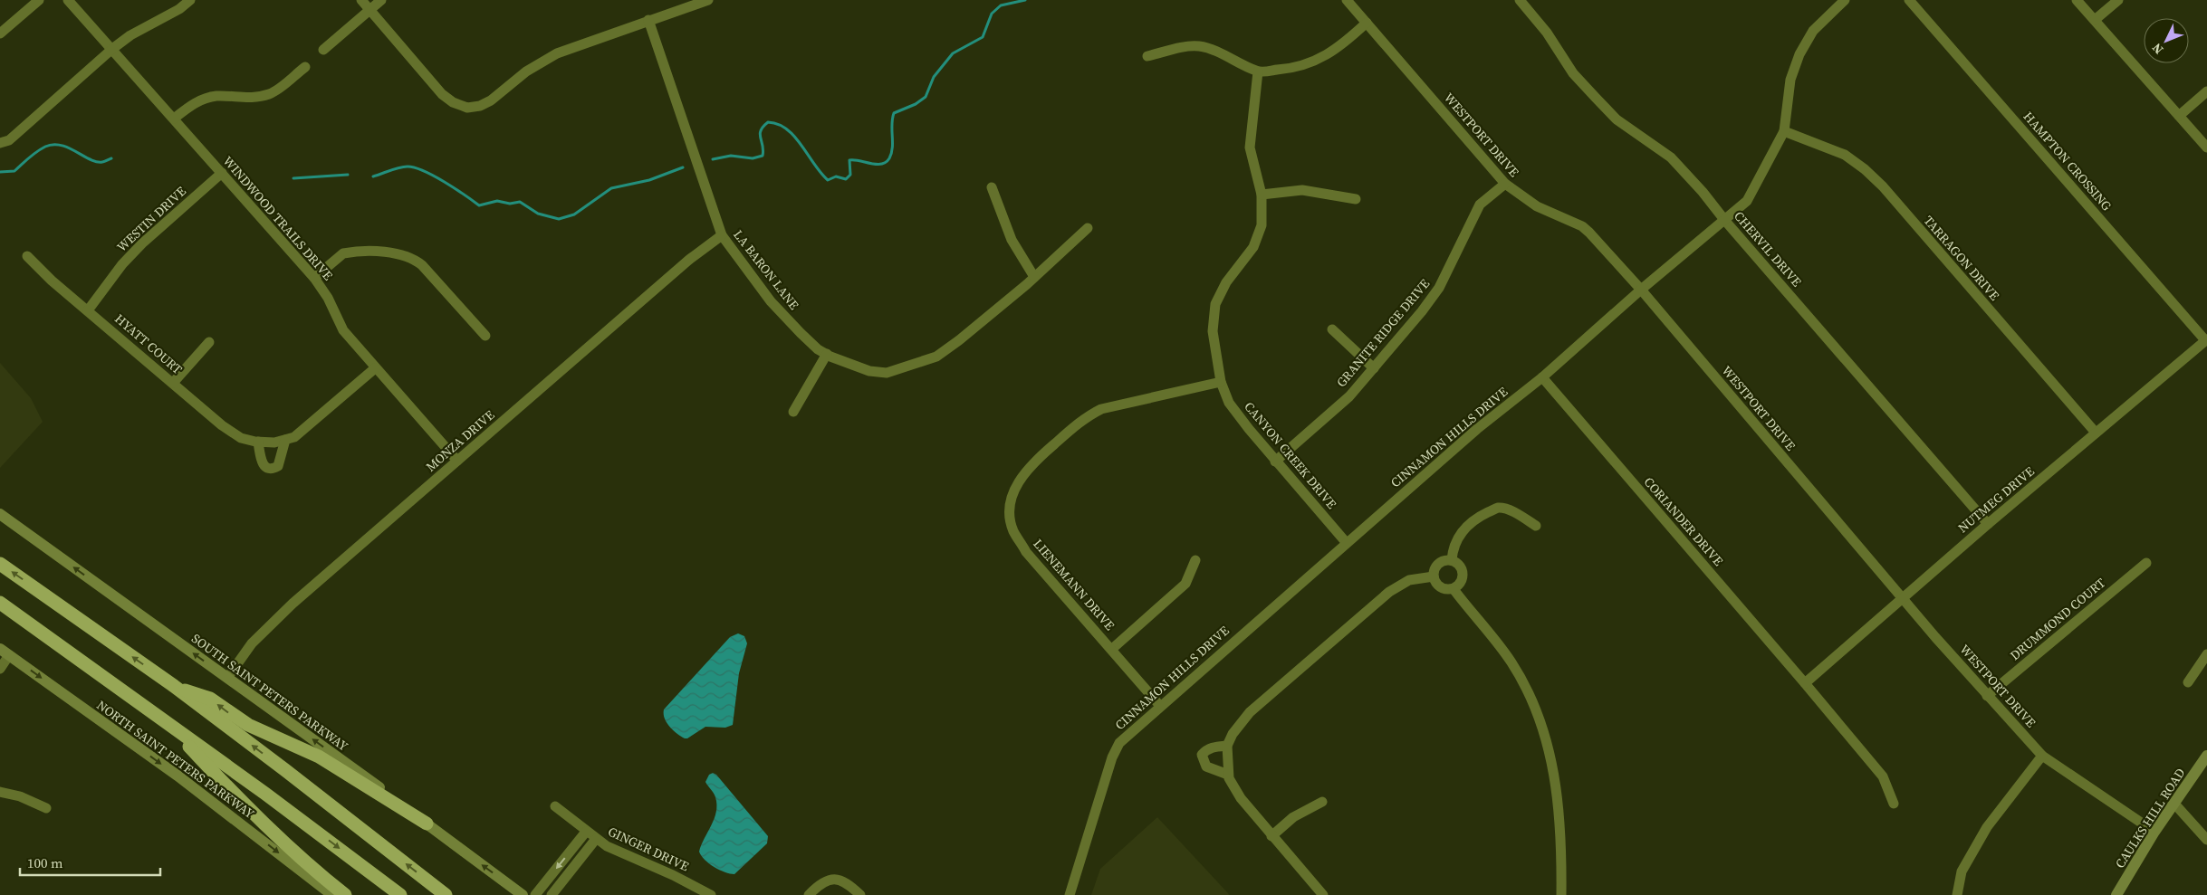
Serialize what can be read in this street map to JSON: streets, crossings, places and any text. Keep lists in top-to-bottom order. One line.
{"streets":{"main road":["SOUTH SAINT PETERS PARKWAY","NORTH SAINT PETERS PARKWAY","CAULKS HILL ROAD"],"street":["WESTPORT DRIVE","HAMPTON CROSSING","WINDWOOD TRAILS DRIVE","WESTIN DRIVE","CHERVIL DRIVE","TARRAGON DRIVE","LA BARON LANE","GRANITE RIDGE DRIVE","HYATT COURT","CINNAMON HILLS DRIVE","MONZA DRIVE","CANYON CREEK DRIVE","NUTMEG DRIVE","CORIANDER DRIVE","LIENEMANN DRIVE","DRUMMOND COURT","GINGER DRIVE"]},"crossings":[["WESTPORT DRIVE","GRANITE RIDGE DRIVE"],["WESTPORT DRIVE","CINNAMON HILLS DRIVE"],["WESTPORT DRIVE","NUTMEG DRIVE"],["WESTPORT DRIVE","DRUMMOND COURT"],["WESTPORT DRIVE","CAULKS HILL ROAD"],["HAMPTON CROSSING","NUTMEG DRIVE"],["WINDWOOD TRAILS DRIVE","WESTIN DRIVE"],["WINDWOOD TRAILS DRIVE","HYATT COURT"],["WINDWOOD TRAILS DRIVE","MONZA DRIVE"],["WESTIN DRIVE","HYATT COURT"],["CHERVIL DRIVE","CINNAMON HILLS DRIVE"],["CHERVIL DRIVE","NUTMEG DRIVE"],["TARRAGON DRIVE","CINNAMON HILLS DRIVE"],["TARRAGON DRIVE","NUTMEG DRIVE"],["LA BARON LANE","MONZA DRIVE"],["GRANITE RIDGE DRIVE","CANYON CREEK DRIVE"],["CINNAMON HILLS DRIVE","CANYON CREEK DRIVE"],["CINNAMON HILLS DRIVE","CORIANDER DRIVE"],["CINNAMON HILLS DRIVE","LIENEMANN DRIVE"],["MONZA DRIVE","SOUTH SAINT PETERS PARKWAY"],["CANYON CREEK DRIVE","LIENEMANN DRIVE"],["NUTMEG DRIVE","CORIANDER DRIVE"]],"one_way":["SOUTH SAINT PETERS PARKWAY","NORTH SAINT PETERS PARKWAY"],"scale_bar":"100 m","north":"bottom left"}
